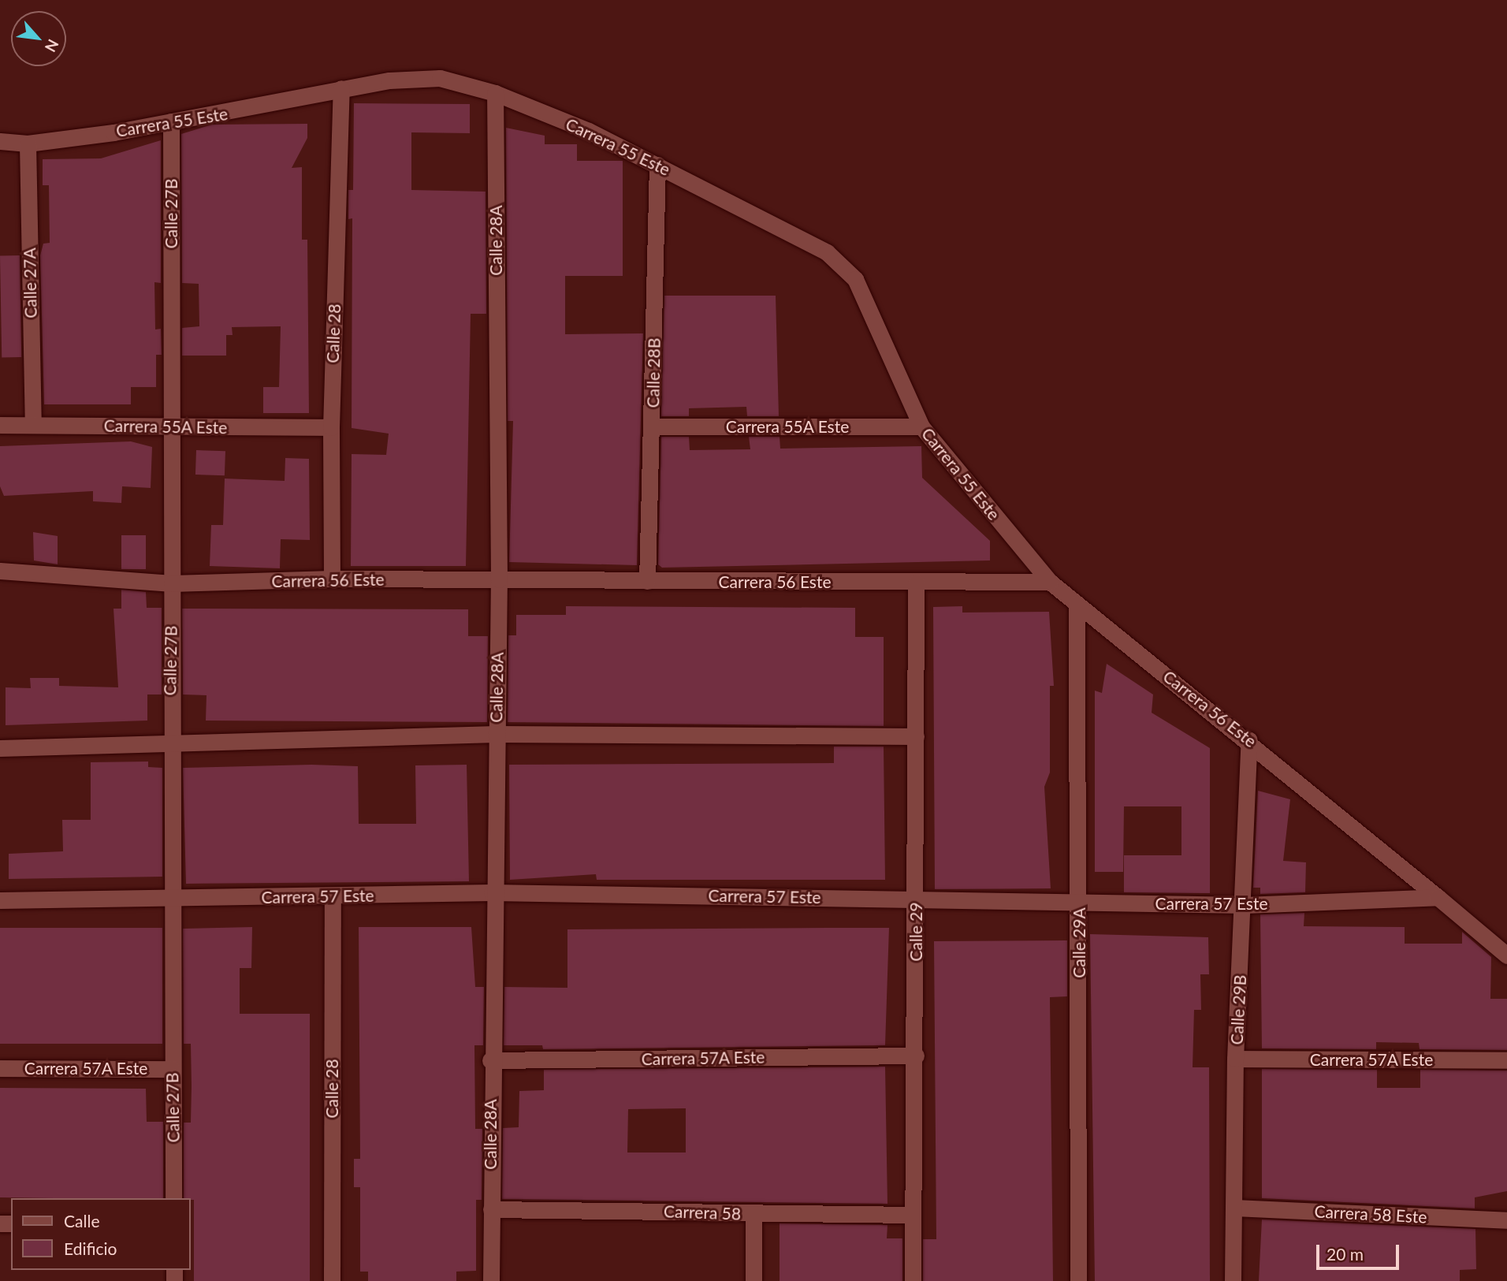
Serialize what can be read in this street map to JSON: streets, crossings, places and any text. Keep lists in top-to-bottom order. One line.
{"streets":{"street":["Carrera 55 Este","Calle 27B","Calle 28A","Calle 27A","Calle 28","Calle 28B","Carrera 55A Este","Carrera 56 Este","Carrera 57 Este","Calle 29","Calle 29A","Calle 29B","Carrera 57A Este","Carrera 58","Carrera 58 Este"]},"crossings":[["Carrera 55 Este","Calle 27B"],["Carrera 55 Este","Calle 28A"],["Carrera 55 Este","Calle 27A"],["Carrera 55 Este","Calle 28"],["Carrera 55 Este","Calle 28B"],["Carrera 55 Este","Carrera 55A Este"],["Carrera 55 Este","Carrera 56 Este"],["Calle 27B","Carrera 55A Este"],["Calle 27B","Carrera 56 Este"],["Calle 27B","Carrera 57 Este"],["Calle 27B","Carrera 57A Este"],["Calle 28A","Carrera 56 Este"],["Calle 28A","Carrera 57 Este"],["Calle 28A","Carrera 57A Este"],["Calle 28A","Carrera 58"],["Calle 27A","Carrera 55A Este"],["Calle 28","Carrera 55A Este"],["Calle 28","Carrera 56 Este"],["Calle 28","Carrera 57 Este"],["Calle 28B","Carrera 55A Este"],["Calle 28B","Carrera 56 Este"],["Carrera 56 Este","Carrera 57 Este"],["Carrera 56 Este","Calle 29"],["Carrera 56 Este","Calle 29A"],["Carrera 56 Este","Calle 29B"],["Carrera 57 Este","Calle 29"],["Carrera 57 Este","Calle 29A"],["Carrera 57 Este","Calle 29B"],["Calle 29","Carrera 57A Este"],["Calle 29","Carrera 58"],["Calle 29B","Carrera 57A Este"],["Calle 29B","Carrera 58 Este"]],"legend":["Calle","Edificio"],"scale_bar":"20 m","north":"bottom right"}
